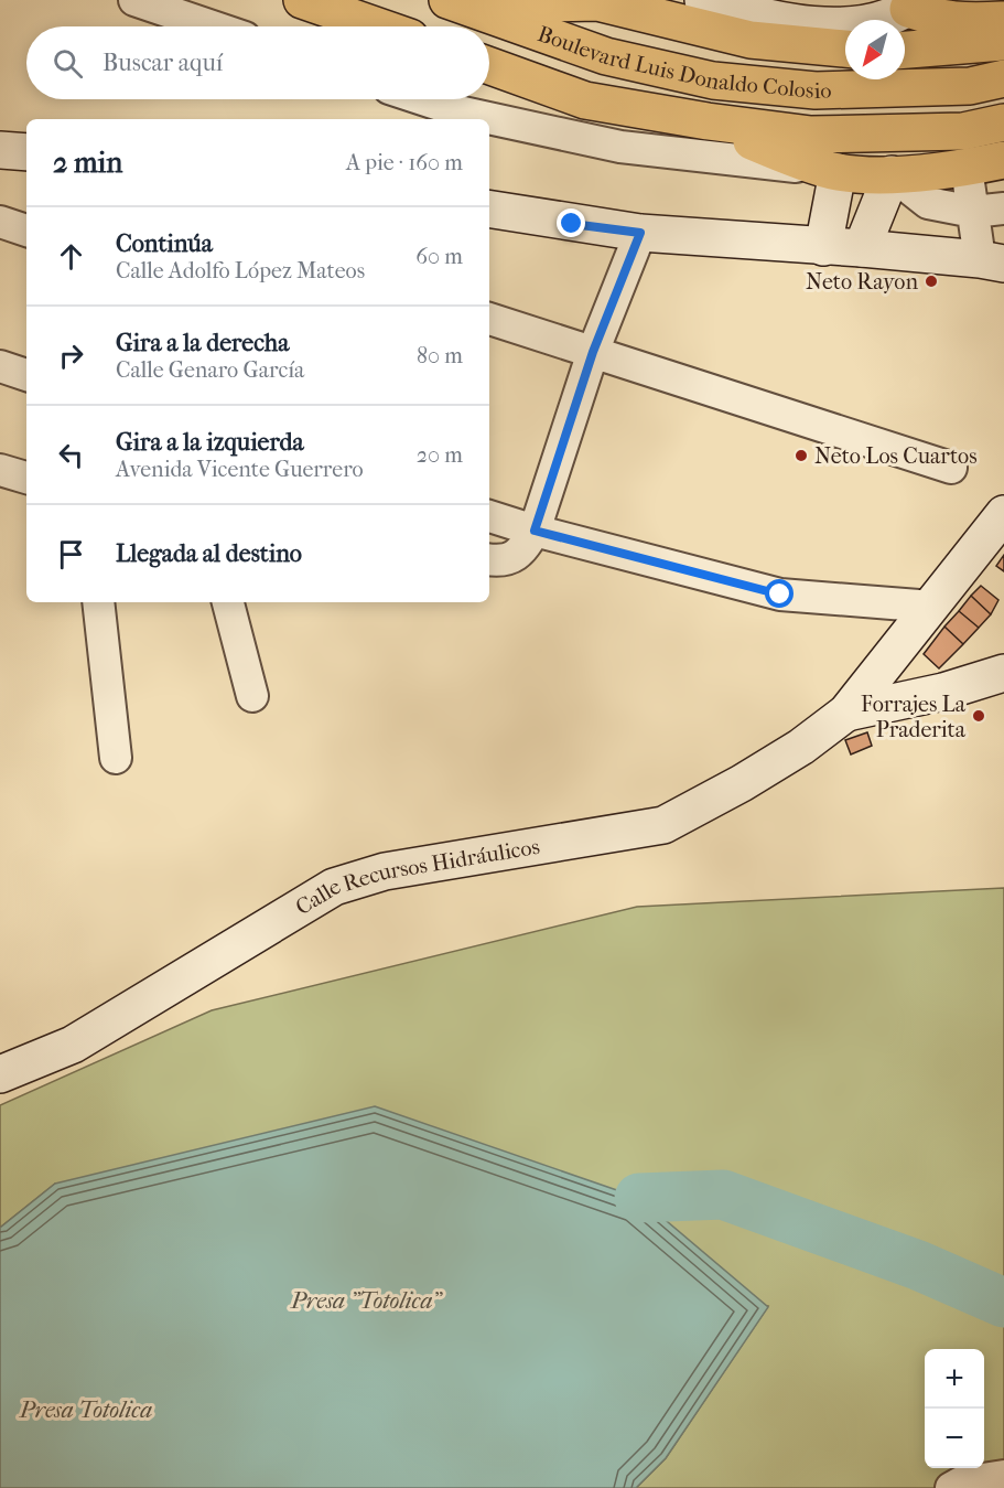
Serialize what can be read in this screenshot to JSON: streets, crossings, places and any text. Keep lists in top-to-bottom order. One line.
{"streets":{"highway":["Boulevard Luis Donaldo Colosio"],"street":["Calle Recursos Hidráulicos"]},"water":["Presa \"Totolica\"","Presa Totolica"],"places":["Neto Rayon","Neto Los Cuartos","Forrajes La Praderita"],"north":"bottom left","page":{"search":"Buscar aquí","heading":["2 min","A pie · 160 m"],"list":[["Continúa","Calle Adolfo López Mateos","60 m"],["Gira a la derecha","Calle Genaro García","80 m"],["Gira a la izquierda","Avenida Vicente Guerrero","20 m"],"Llegada al destino"],"map_buttons":["+","−"]}}
